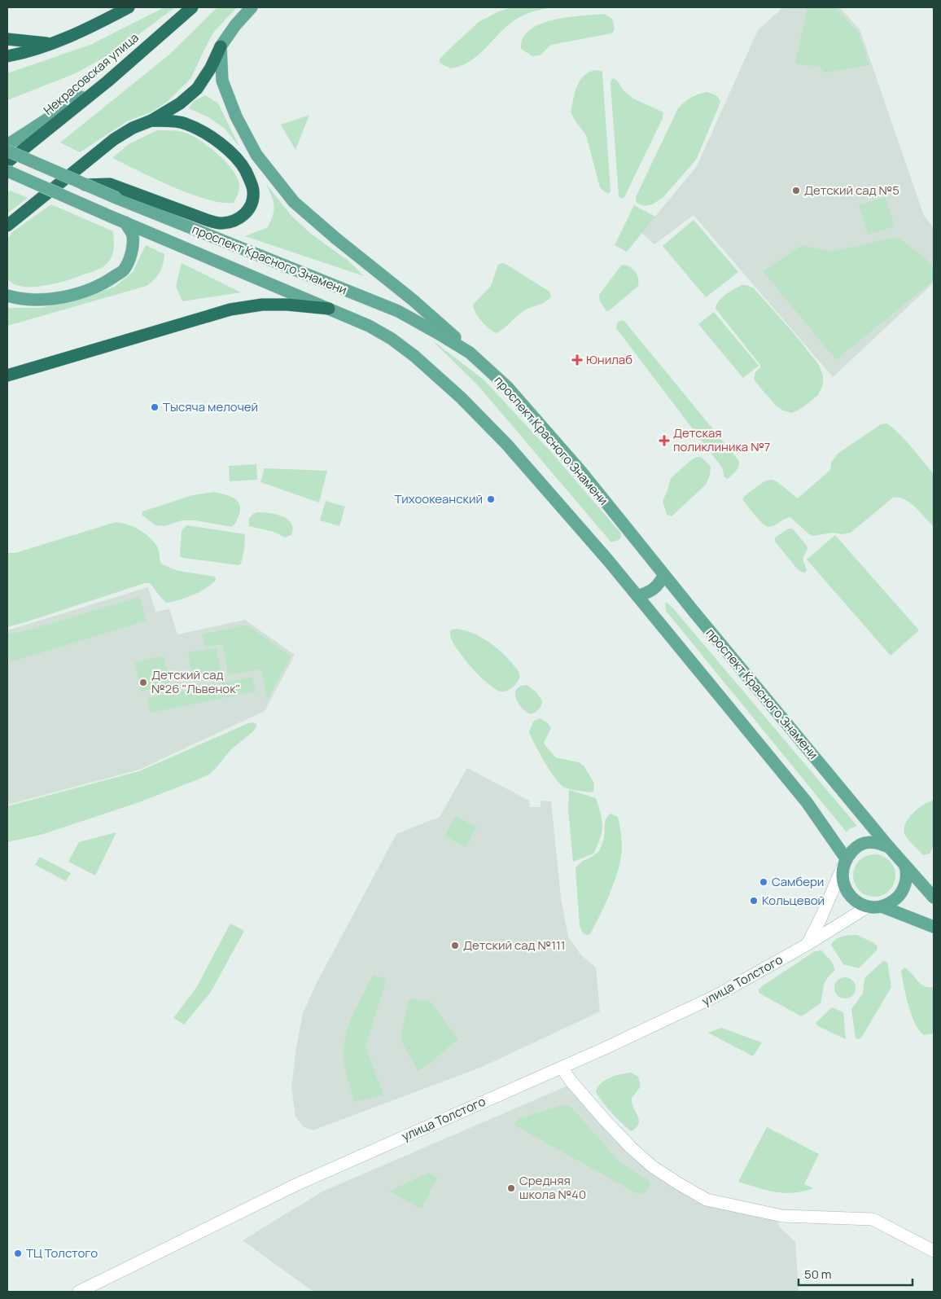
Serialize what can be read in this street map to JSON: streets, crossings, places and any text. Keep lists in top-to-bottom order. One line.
{"streets":{"highway":["Некрасовская улица"],"main road":["проспект Красного Знамени","улица Толстого"]},"crossings":[["проспект Красного Знамени","улица Толстого"]],"places":{"other":["Детский сад №5","Тысяча мелочей","Тихоокеанский","Детский сад №26 \"Львенок\"","Самбери","Кольцевой","Детский сад №111","Средняя школа №40","ТЦ Толстого"],"health":["Юнилаб","Детская поликлиника №7"]},"scale_bar":"50 m"}
